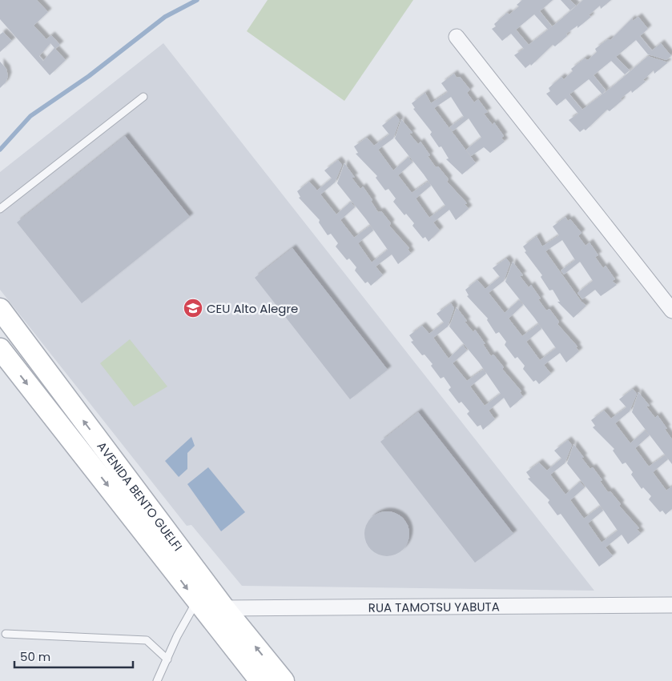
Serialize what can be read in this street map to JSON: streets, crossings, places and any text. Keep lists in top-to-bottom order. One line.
{"streets":{"main road":["AVENIDA BENTO GUELFI"],"street":["RUA TAMOTSU YABUTA"]},"crossings":[["AVENIDA BENTO GUELFI","RUA TAMOTSU YABUTA"]],"places":{"school or university":["CEU Alto Alegre"]},"scale_bar":"50 m"}
